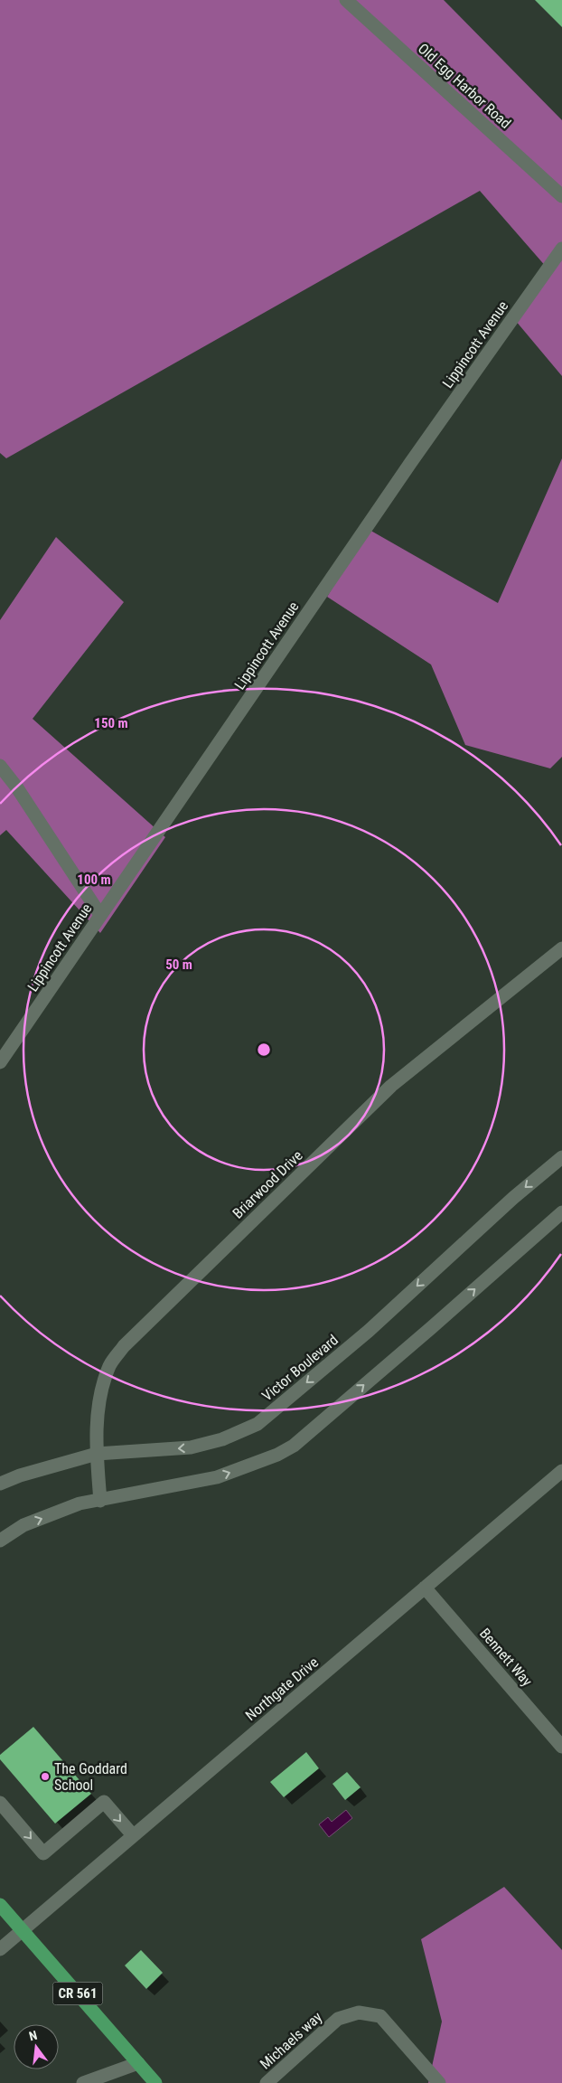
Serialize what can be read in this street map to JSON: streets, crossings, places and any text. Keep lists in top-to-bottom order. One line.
{"streets":{"main road":["CR 561"],"street":["Old Egg Harbor Road","Lippincott Avenue","Briarwood Drive","Victor Boulevard","Bennett Way","Northgate Drive","Michaels way"]},"crossings":[["Briarwood Drive","Victor Boulevard"],["Bennett Way","Northgate Drive"],["Northgate Drive","CR 561"]],"places":["The Goddard School"],"north":"top","rings":["150 m","100 m","50 m"]}
